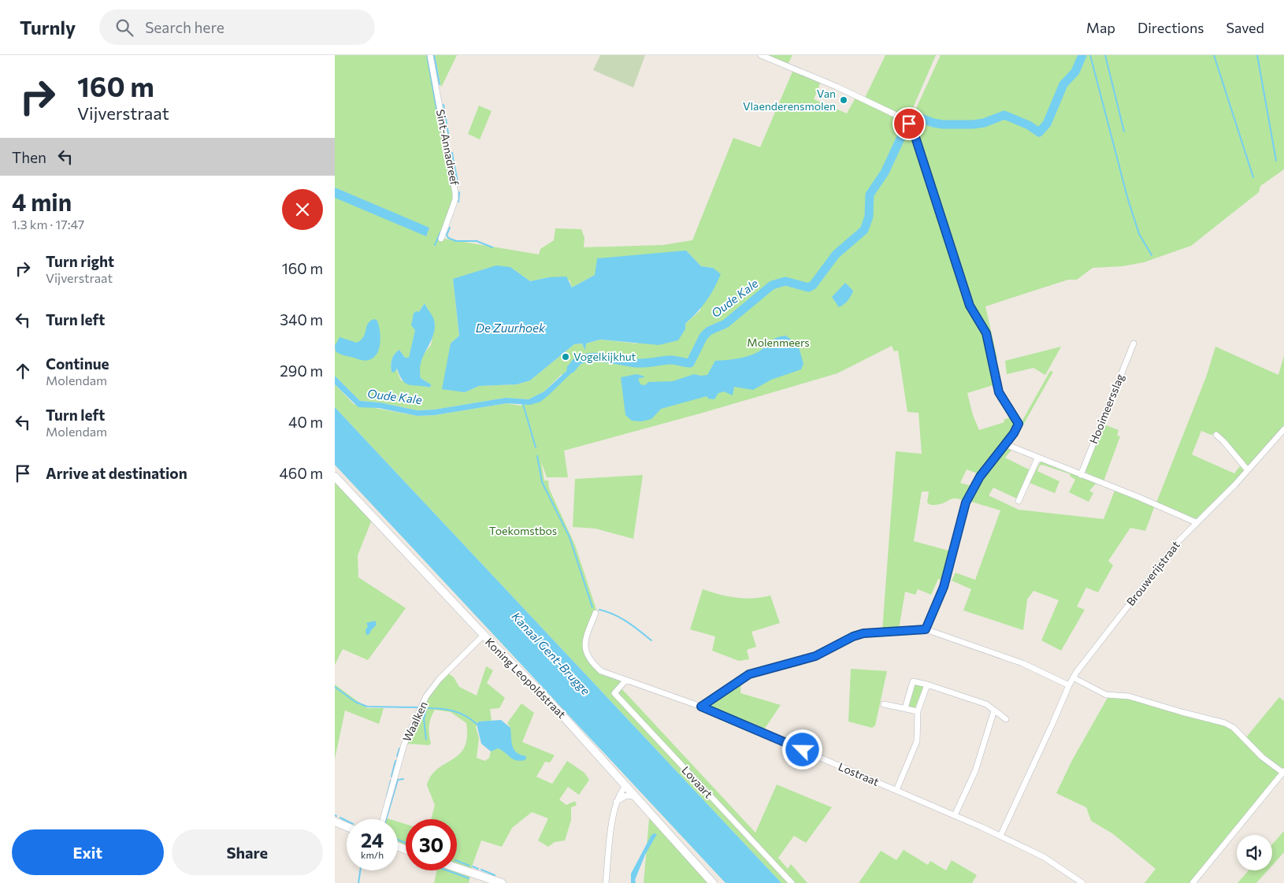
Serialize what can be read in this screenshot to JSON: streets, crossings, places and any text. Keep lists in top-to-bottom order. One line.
{"streets":{"street":["Sint-Annadreef","Hooimeersslag","Brouwerijstraat","Koning Leopoldstraat","Waalken","Lostraat","Lovaart"]},"crossings":[["Brouwerijstraat","Lostraat"],["Koning Leopoldstraat","Waalken"],["Lostraat","Lovaart"]],"water":["Oude Kale","De Zuurhoek","Kanaal Gent-Brugge"],"parks":["Molenmeers","Toekomstbos"],"places":["Van Vlaenderensmolen","Vogelkijkhut"],"page":{"header":"Turnly","search":"Search here","nav":["Map","Directions","Saved"],"turn":["160 m","Vijverstraat"],"then":"Then","heading":["4 min","1.3 km · 17:47"],"list":[{"name":"Turn right","note":"Vijverstraat","value":"160 m"},{"name":"Turn left","value":"340 m"},{"name":"Continue","note":"Molendam","value":"290 m"},{"name":"Turn left","note":"Molendam","value":"40 m"},{"name":"Arrive at destination","value":"460 m"}],"speed":"24 km/h","limit":"30","buttons":["Exit","Share"]}}
